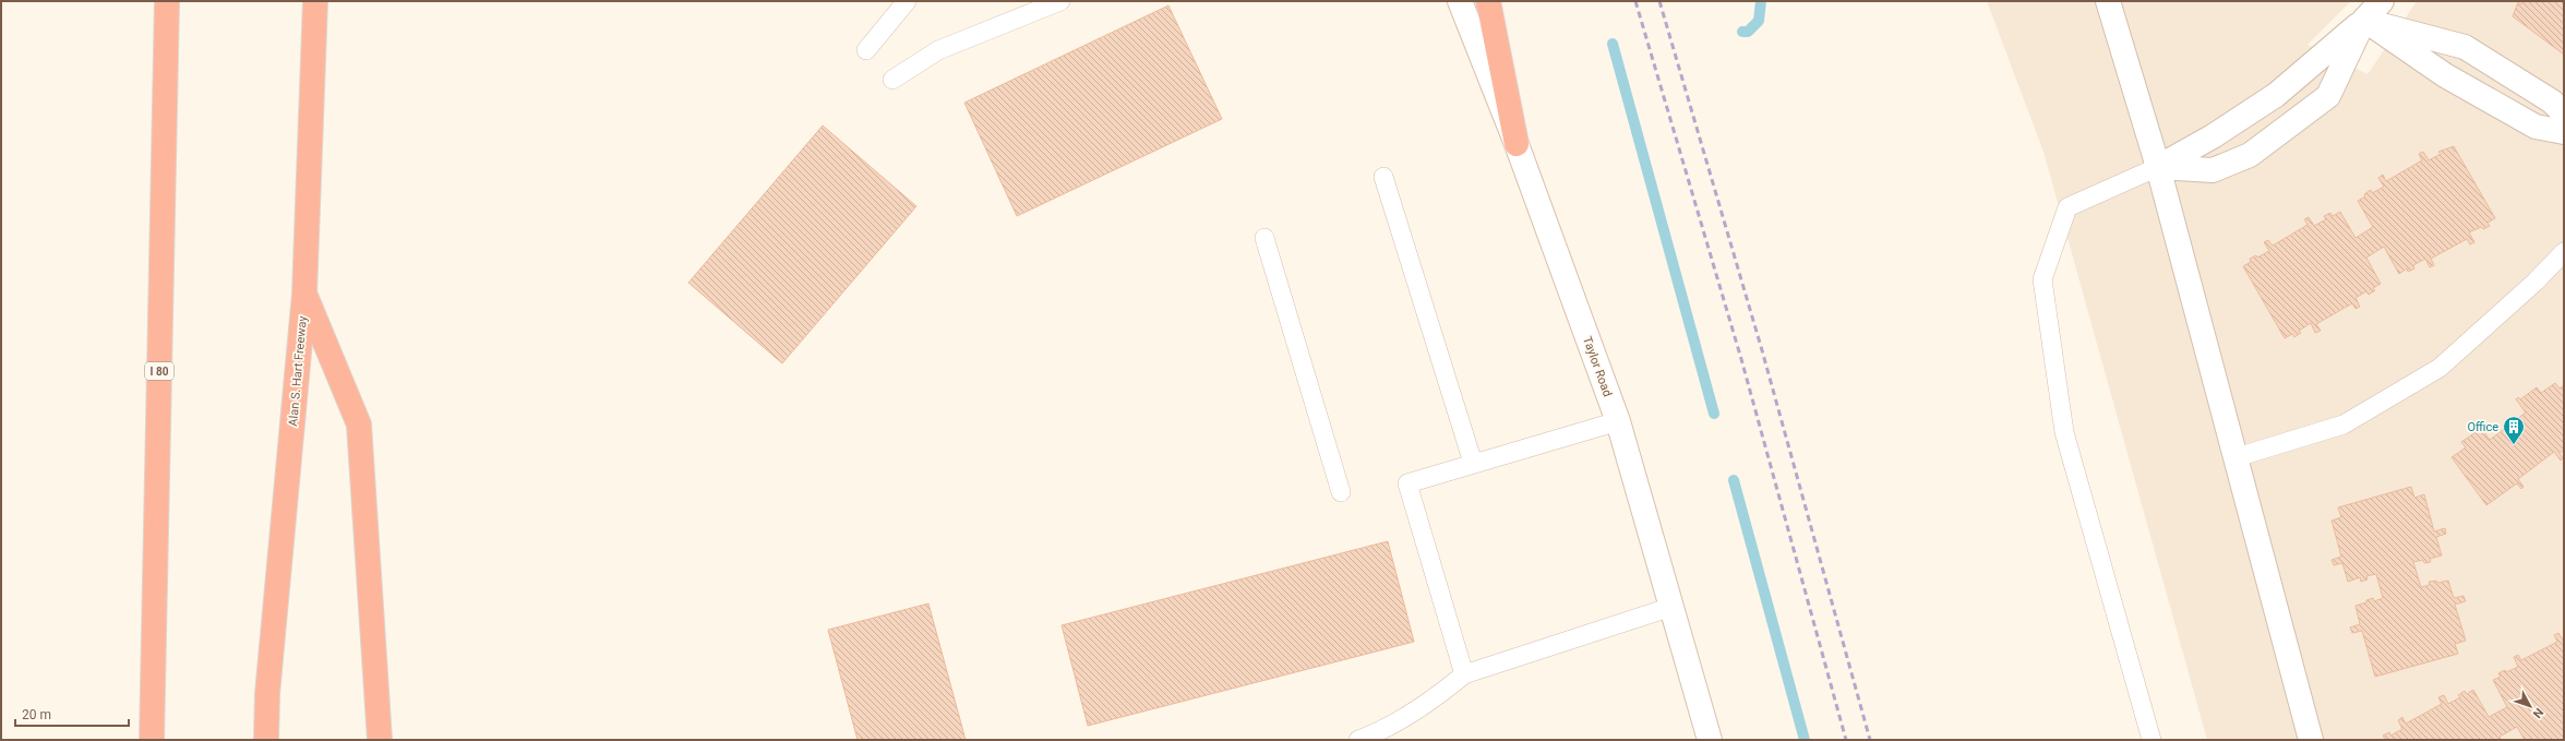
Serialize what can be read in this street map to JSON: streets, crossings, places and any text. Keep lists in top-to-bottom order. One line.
{"streets":{"highway":["I 80","Alan S. Hart Freeway"],"street":["Taylor Road"]},"places":{"building":["Office"]},"scale_bar":"20 m","north":"bottom right"}
